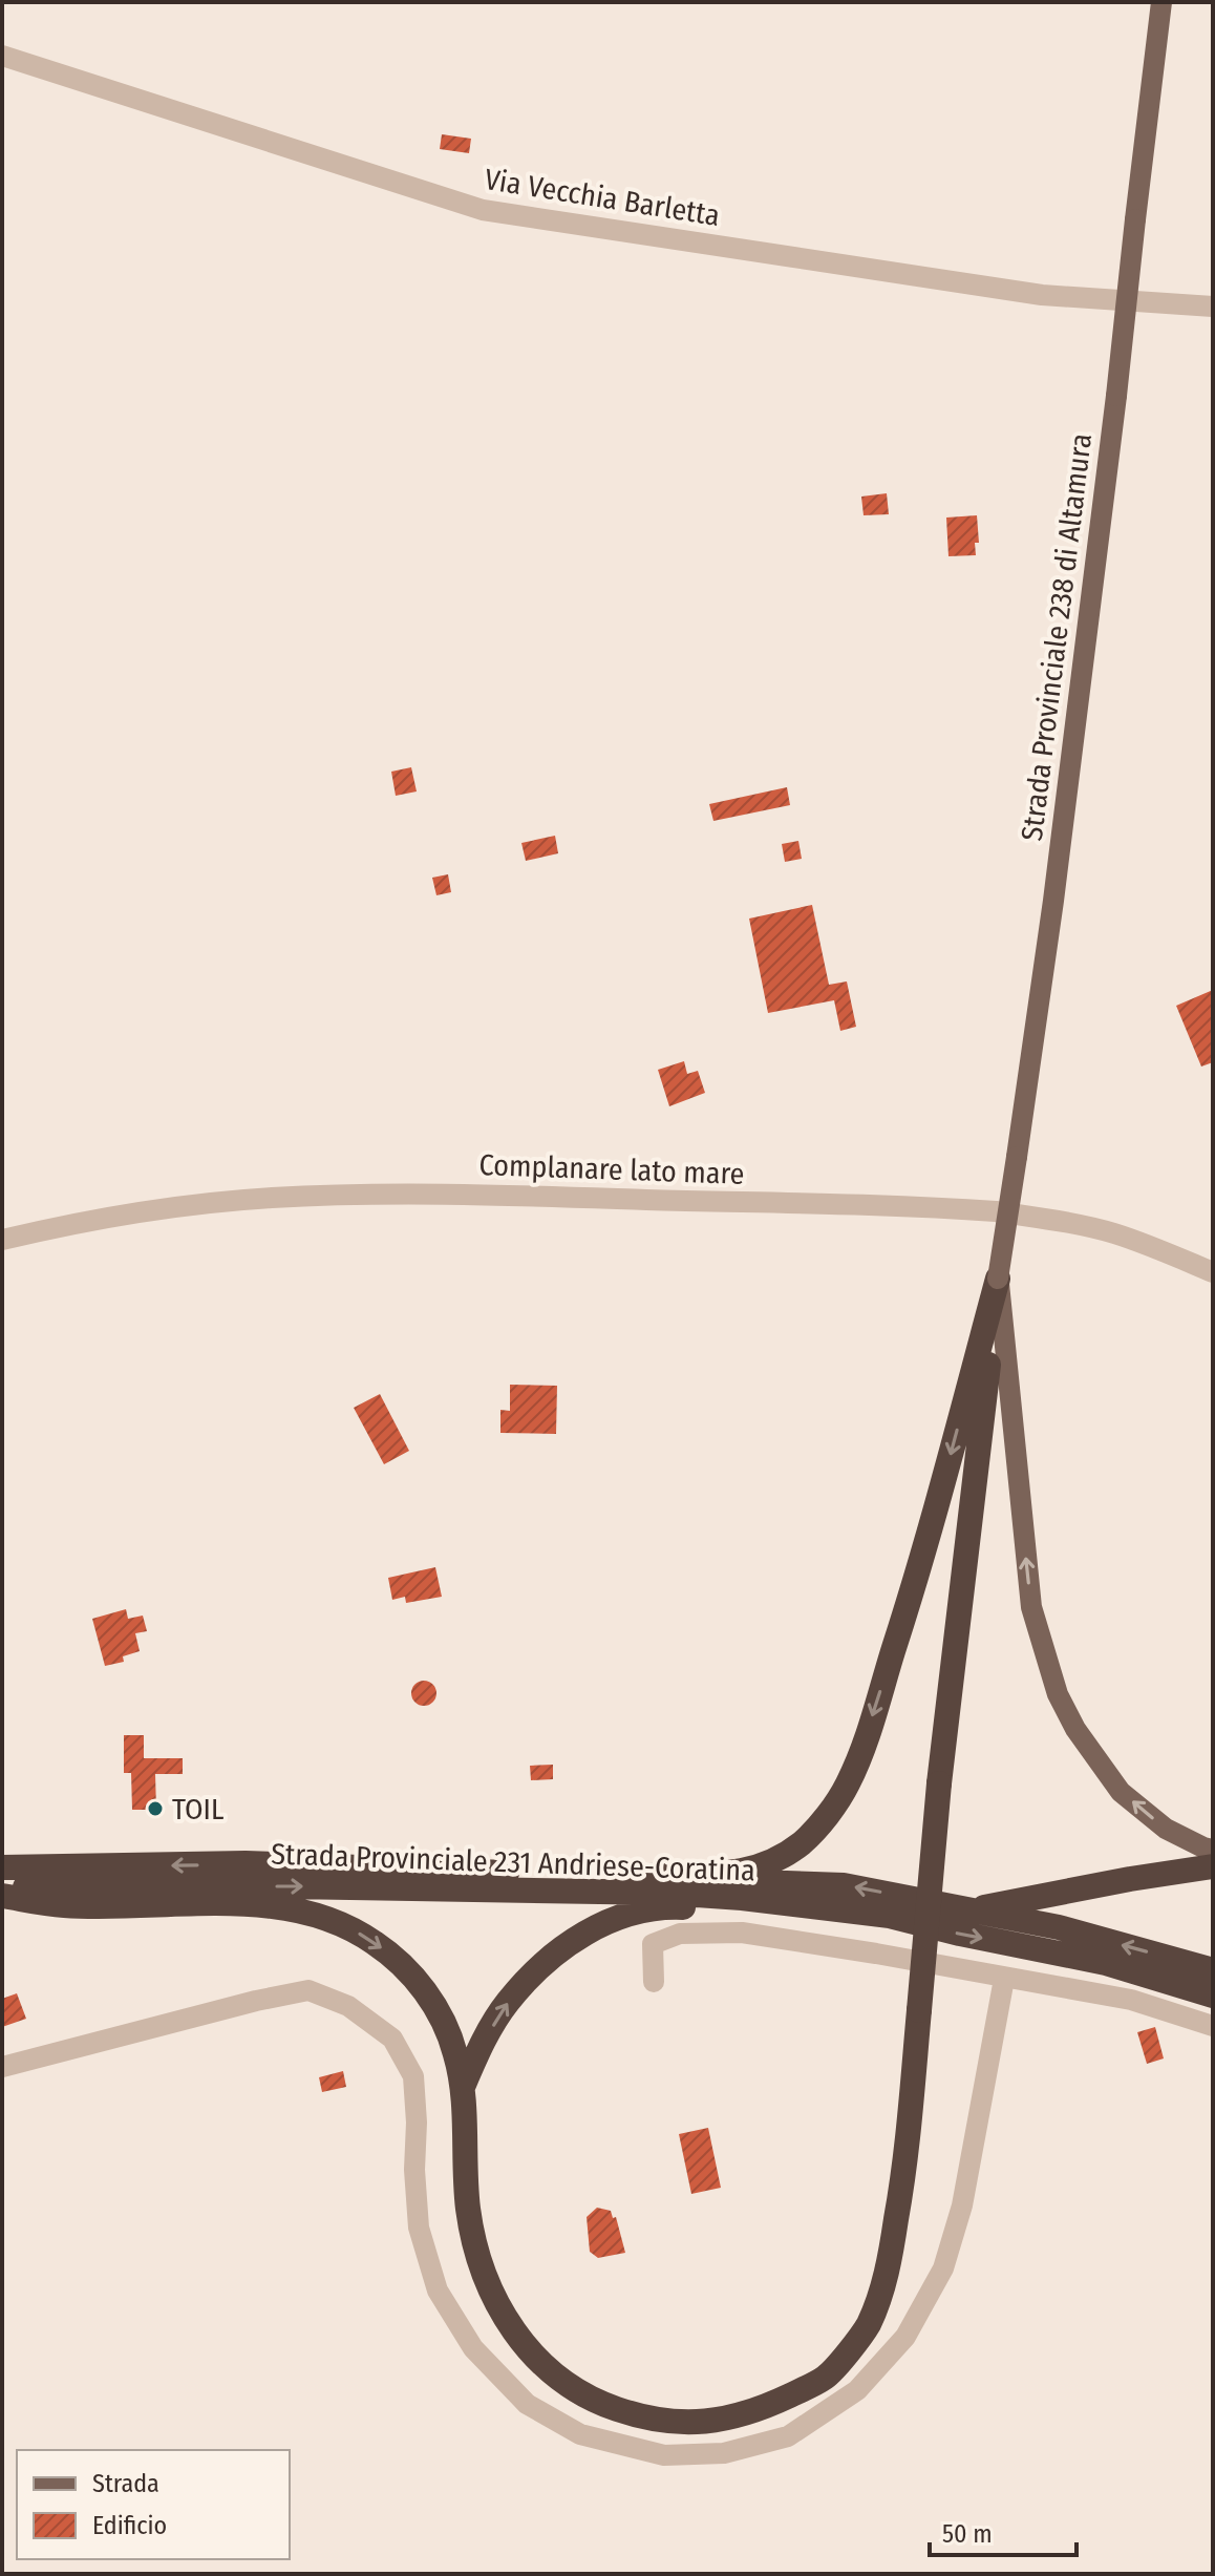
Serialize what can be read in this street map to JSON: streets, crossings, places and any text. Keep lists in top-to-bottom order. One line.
{"streets":{"highway":["Strada Provinciale 231 Andriese-Coratina"],"main road":["Strada Provinciale 238 di Altamura"],"street":["Via Vecchia Barletta","Complanare lato mare"]},"places":["TOIL"],"legend":["Strada","Edificio"],"scale_bar":"50 m"}
